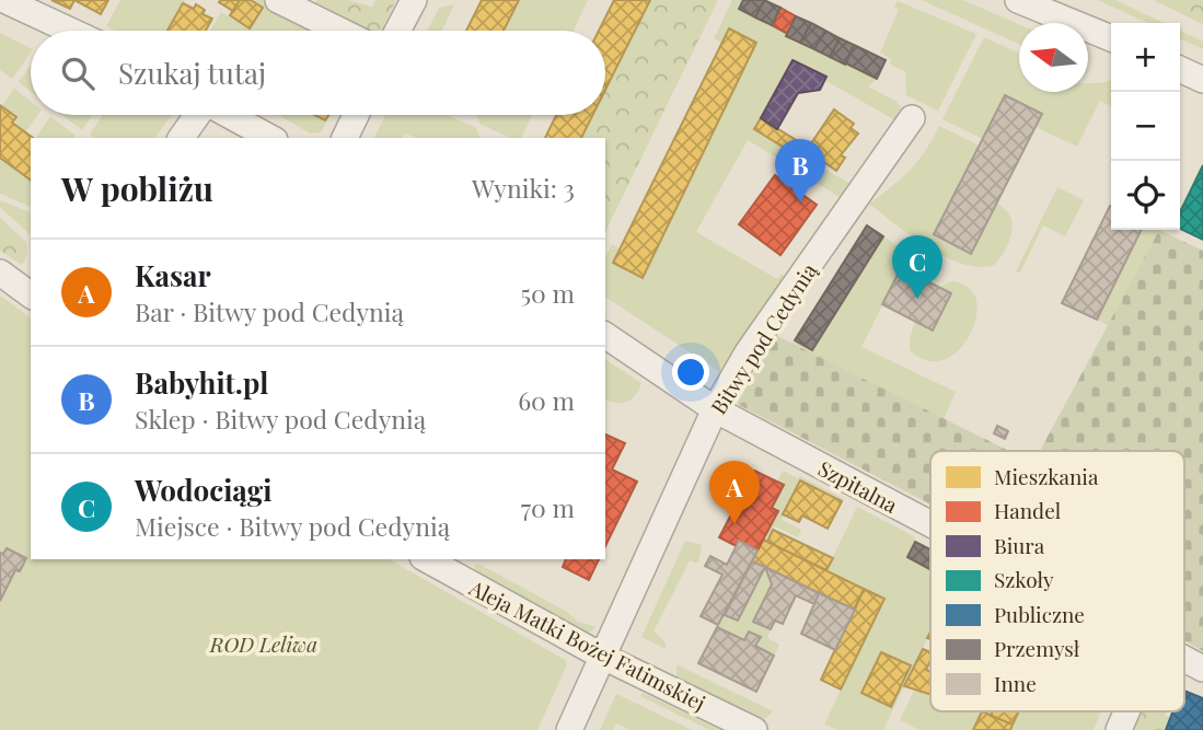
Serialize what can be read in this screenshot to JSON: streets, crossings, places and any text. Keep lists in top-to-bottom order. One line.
{"streets":{"street":["Bitwy pod Cedynią","Szpitalna","Aleja Matki Bożej Fatimskiej"]},"crossings":[["Bitwy pod Cedynią","Szpitalna"],["Bitwy pod Cedynią","Aleja Matki Bożej Fatimskiej"]],"parks":["ROD Leliwa"],"legend":["Mieszkania","Handel","Biura","Szkoły","Publiczne","Przemysł","Inne"],"north":"left","page":{"map_buttons":["+","−"],"search":"Szukaj tutaj","heading":["W pobliżu","Wyniki: 3"],"pins":["B","C","A"],"list":[{"mark":"A","name":"Kasar","note":"Bar · Bitwy pod Cedynią","value":"50 m"},{"mark":"B","name":"Babyhit.pl","note":"Sklep · Bitwy pod Cedynią","value":"60 m"},{"mark":"C","name":"Wodociągi","note":"Miejsce · Bitwy pod Cedynią","value":"70 m"}]}}
